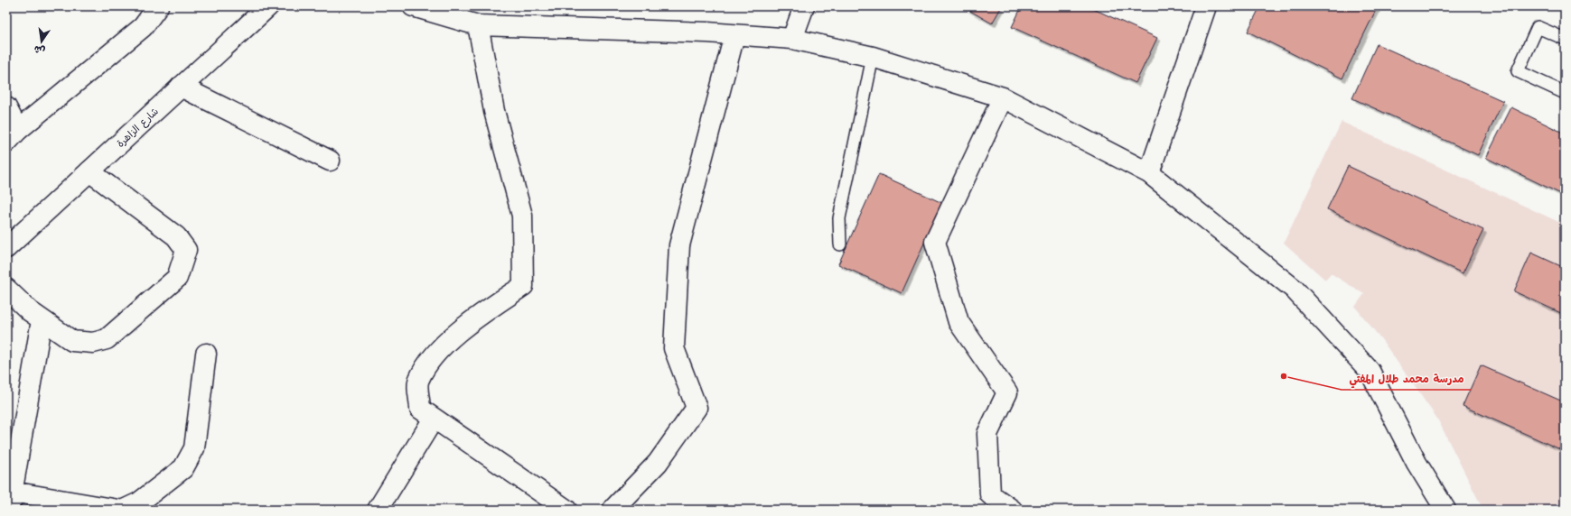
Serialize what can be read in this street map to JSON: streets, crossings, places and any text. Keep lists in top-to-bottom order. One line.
{"streets":{"street":["شارع الزاهرة"]},"places":["مدرسة محمد طلال المفتي"],"north":"bottom"}
